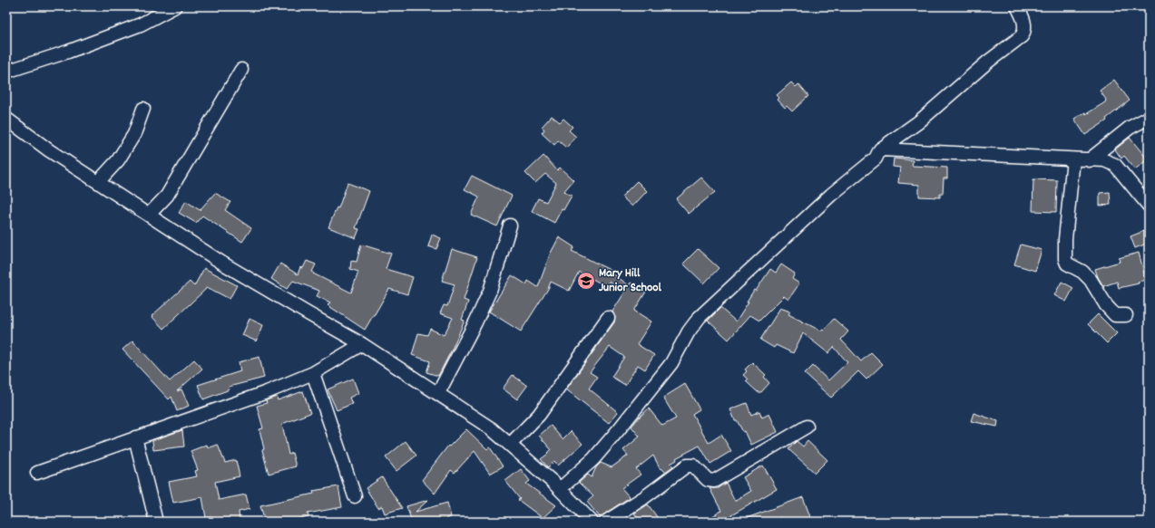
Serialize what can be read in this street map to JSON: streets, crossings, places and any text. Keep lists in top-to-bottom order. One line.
{"places":{"school or university":["Mary Hill Junior School"]}}
